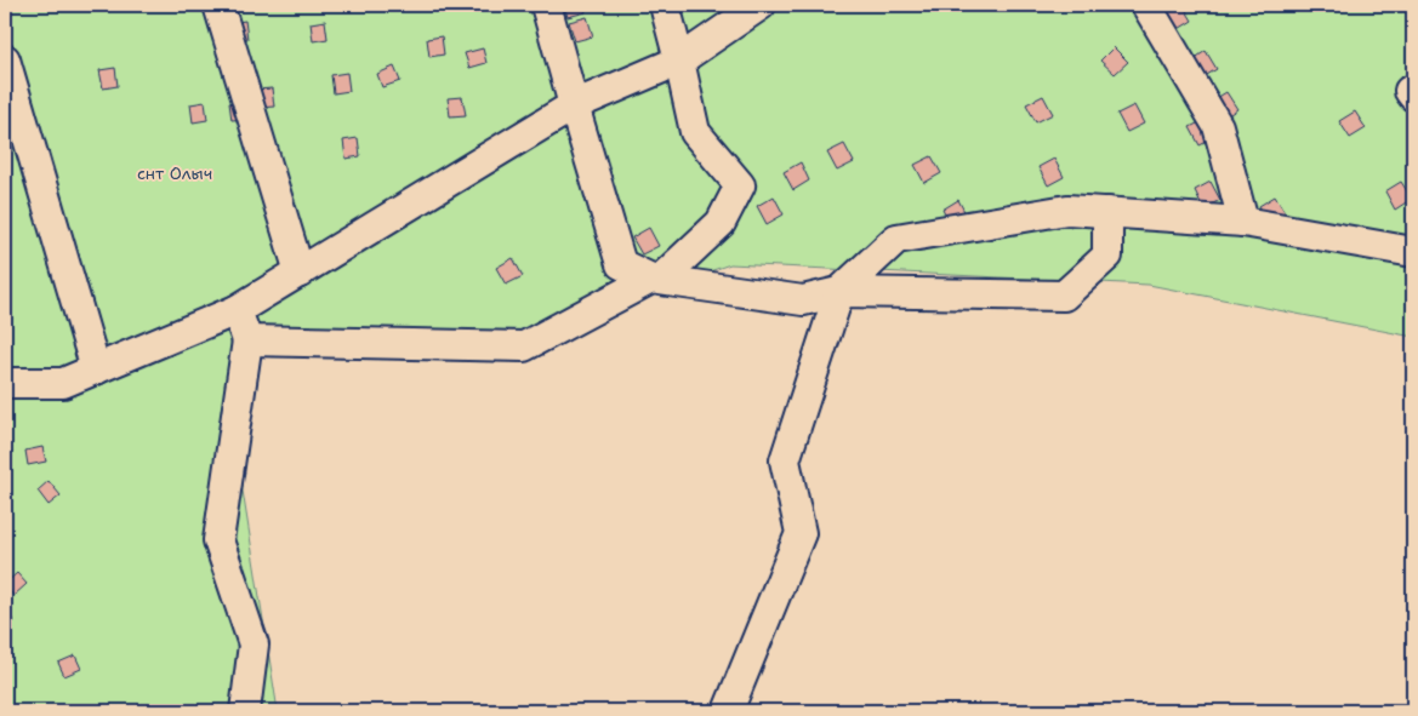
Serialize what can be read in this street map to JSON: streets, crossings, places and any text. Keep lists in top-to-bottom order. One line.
{"parks":["снт Олыч"]}
